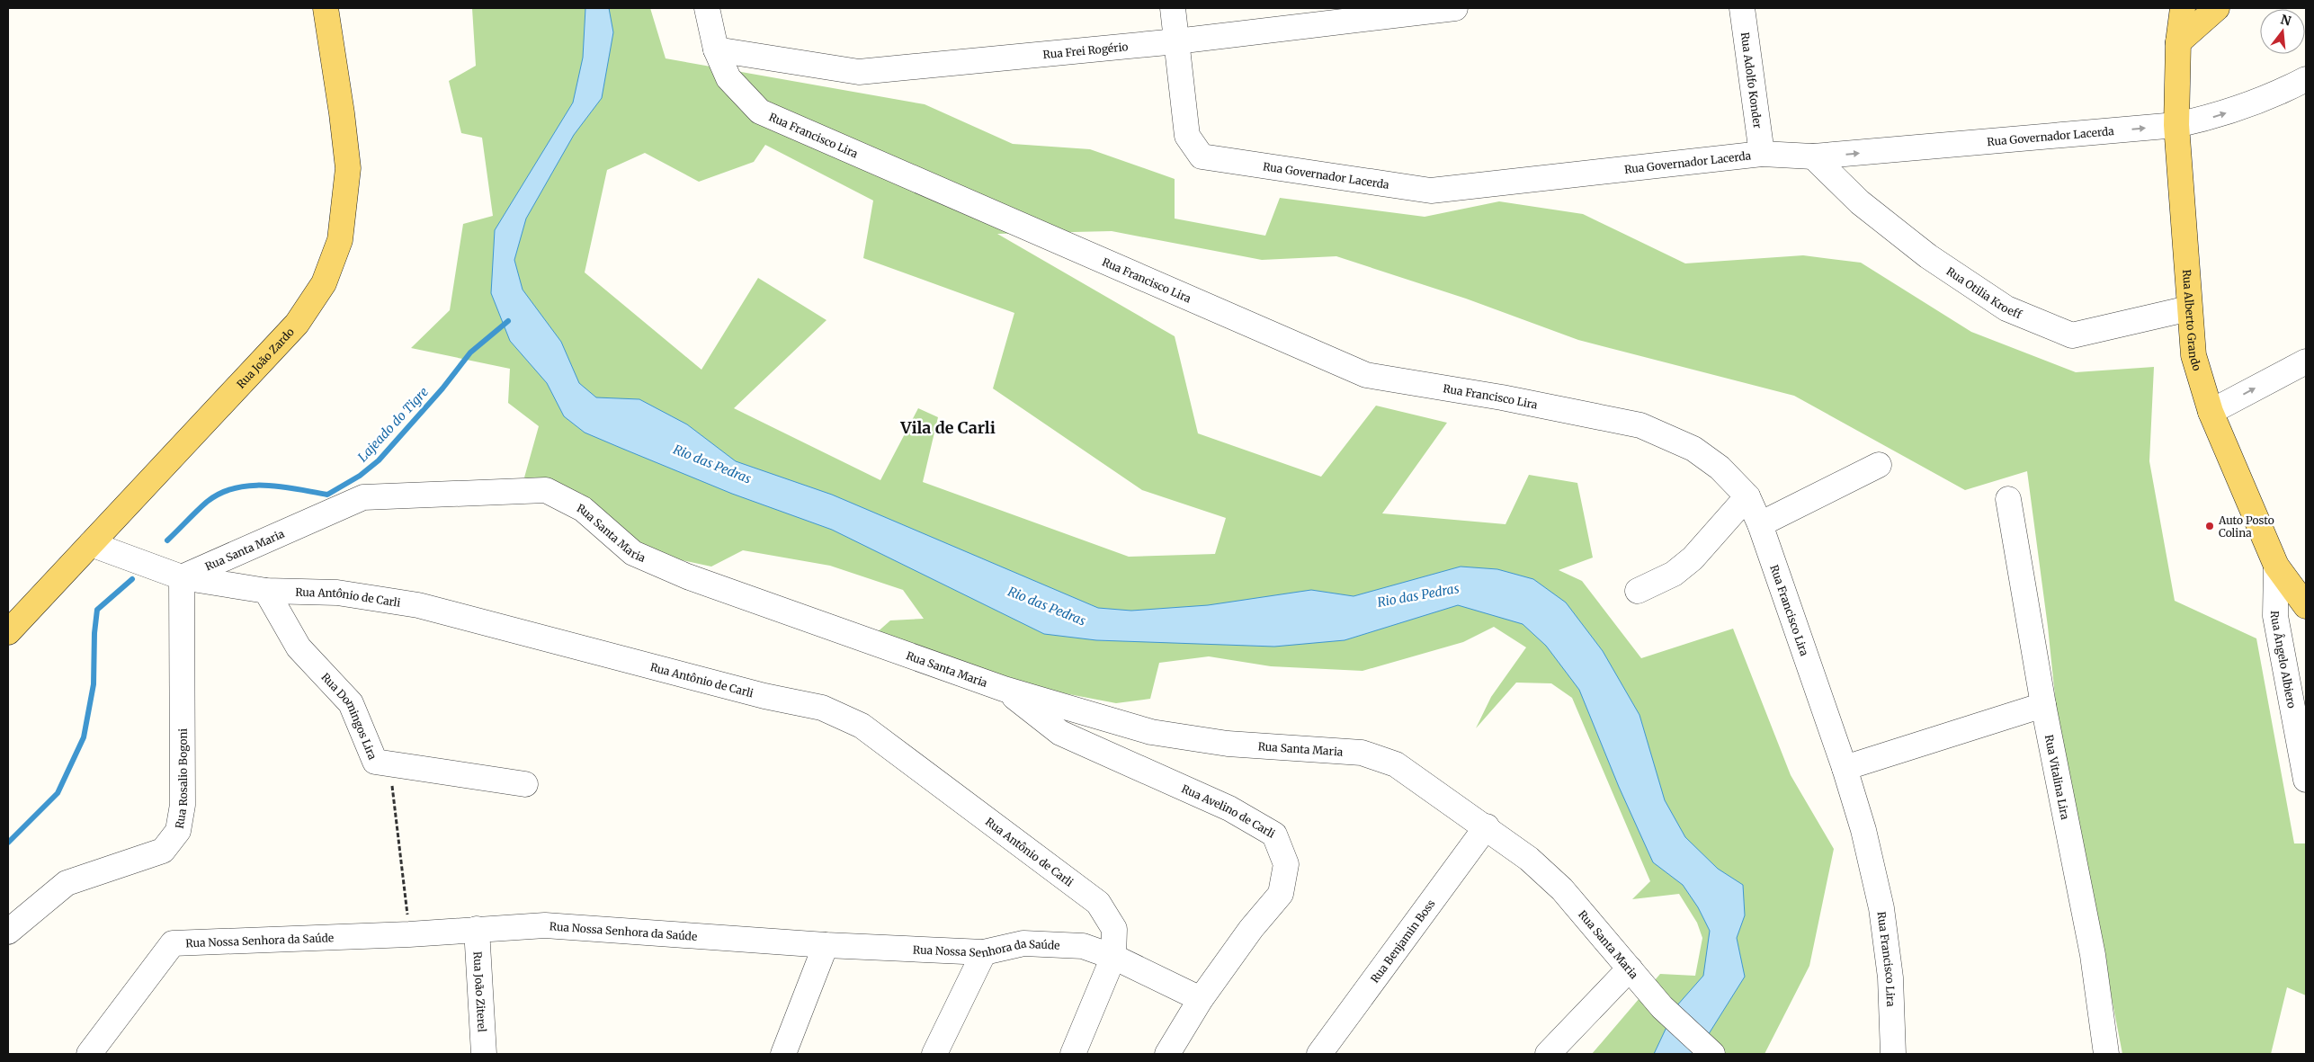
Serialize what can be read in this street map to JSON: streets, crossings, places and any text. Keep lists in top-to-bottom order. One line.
{"streets":{"main road":["Rua Alberto Grando","Rua João Zardo"],"street":["Rua Frei Rogério","Rua Adolfo Konder","Rua Francisco Lira","Rua Governador Lacerda","Rua Otilia Kroeff","Rua Santa Maria","Rua Antônio de Carli","Rua Ângelo Albiero","Rua Domingos Lira","Rua Vitalina Lira","Rua Rosalio Bogoni","Rua Avelino de Carli","Rua Nossa Senhora da Saúde","Rua Benjamin Boss","Rua João Ziterel"]},"crossings":[["Rua Frei Rogério","Rua Francisco Lira"],["Rua Frei Rogério","Rua Governador Lacerda"],["Rua Adolfo Konder","Rua Governador Lacerda"],["Rua Governador Lacerda","Rua Otilia Kroeff"],["Rua Governador Lacerda","Rua Alberto Grando"],["Rua Otilia Kroeff","Rua Alberto Grando"],["Rua Alberto Grando","Rua Ângelo Albiero"],["Rua João Zardo","Rua Antônio de Carli"],["Rua Santa Maria","Rua Antônio de Carli"],["Rua Santa Maria","Rua Rosalio Bogoni"],["Rua Santa Maria","Rua Avelino de Carli"],["Rua Santa Maria","Rua Benjamin Boss"],["Rua Antônio de Carli","Rua Domingos Lira"],["Rua Antônio de Carli","Rua Rosalio Bogoni"],["Rua Antônio de Carli","Rua Nossa Senhora da Saúde"],["Rua Avelino de Carli","Rua Nossa Senhora da Saúde"],["Rua Nossa Senhora da Saúde","Rua João Ziterel"]],"one_way":["Rua Governador Lacerda"],"districts":["Vila de Carli"],"water":["Lajeado do Tigre","Rio das Pedras"],"places":["Auto Posto Colina"],"north":"top"}
